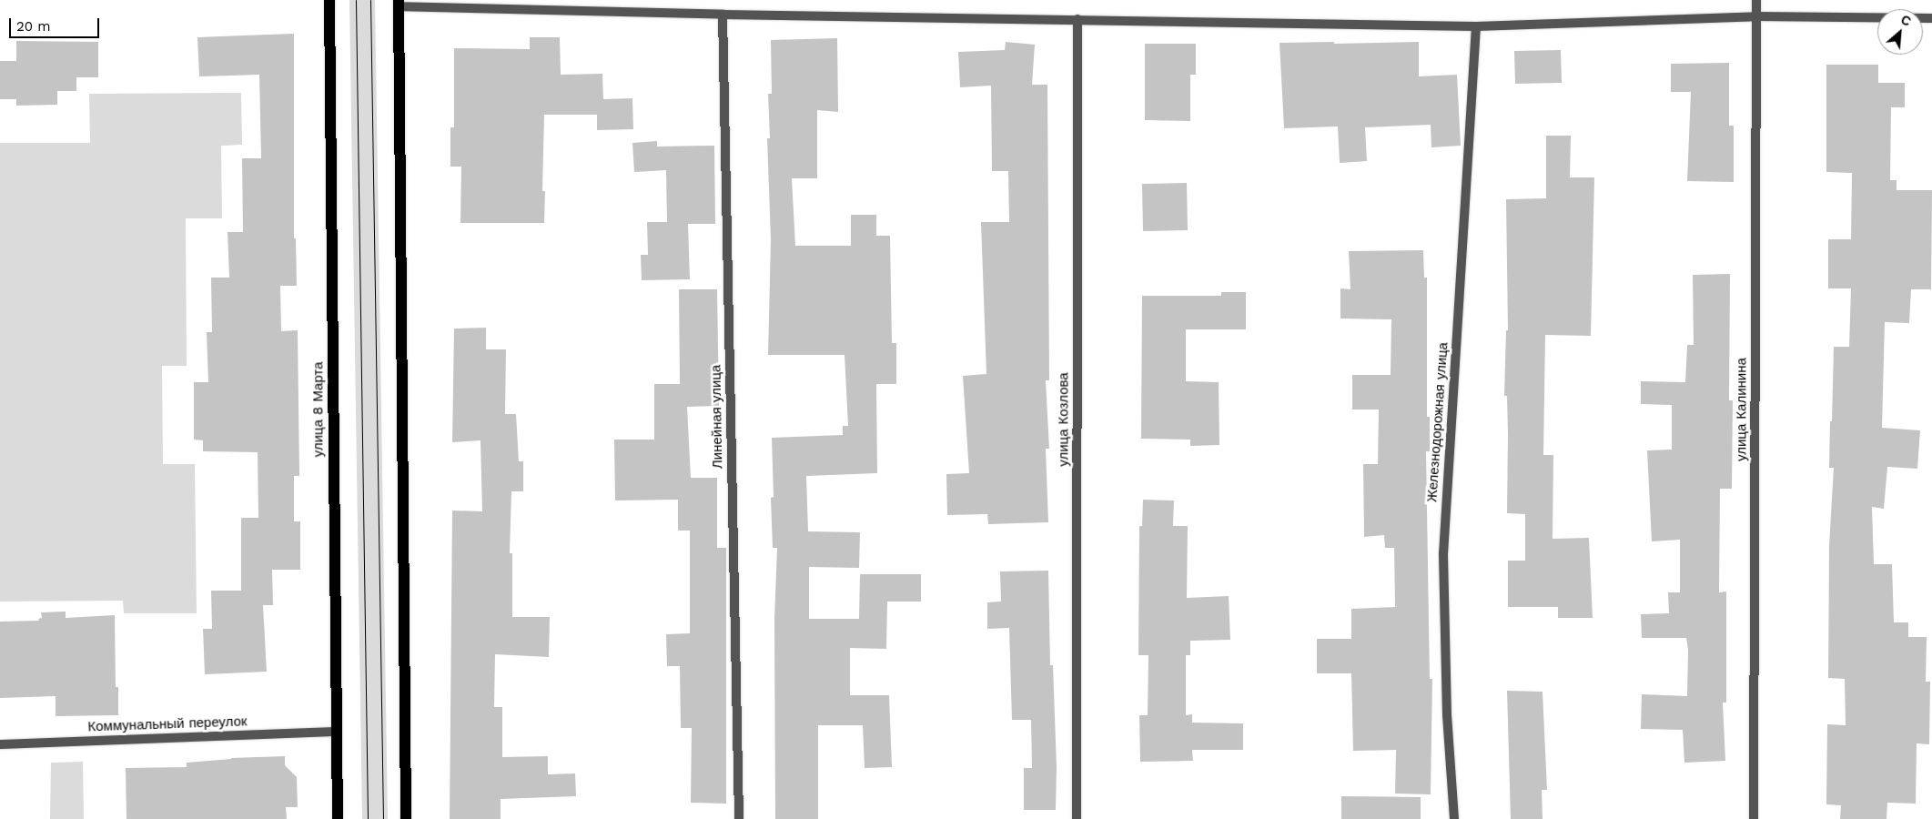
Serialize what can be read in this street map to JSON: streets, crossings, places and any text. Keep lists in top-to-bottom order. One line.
{"streets":{"main road":["улица 8 Марта"],"street":["улица Калинина","Линейная улица","улица Козлова","Железнодорожная улица","Коммунальный переулок"]},"crossings":[["улица 8 Марта","Коммунальный переулок"]],"scale_bar":"20 m","north":"top right"}
